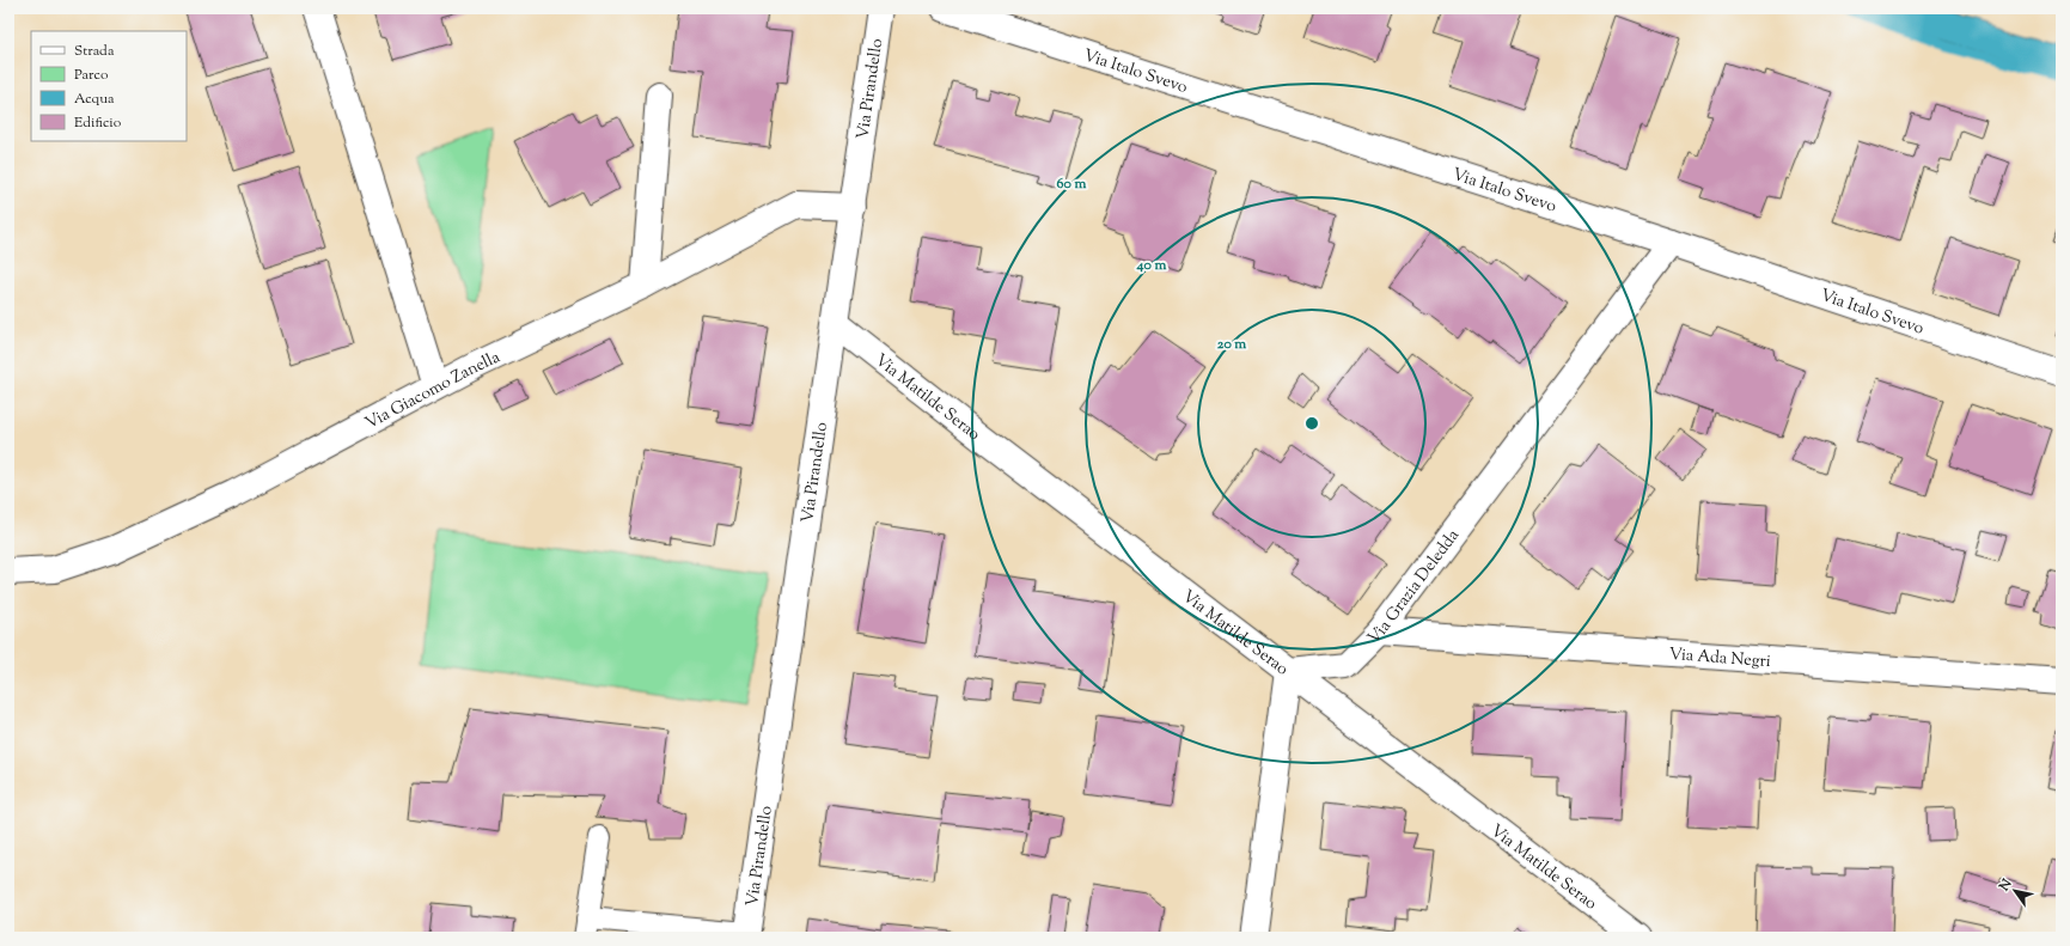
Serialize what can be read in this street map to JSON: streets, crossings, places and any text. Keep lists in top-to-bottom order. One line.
{"streets":{"street":["Via Italo Svevo","Via Pirandello","Via Giacomo Zanella","Via Matilde Serao","Via Grazia Deledda","Via Ada Negri"]},"crossings":[["Via Italo Svevo","Via Grazia Deledda"],["Via Pirandello","Via Giacomo Zanella"],["Via Pirandello","Via Matilde Serao"],["Via Matilde Serao","Via Grazia Deledda"],["Via Grazia Deledda","Via Ada Negri"]],"legend":["Strada","Parco","Acqua","Edificio"],"north":"top left","rings":["60 m","40 m","20 m"]}
